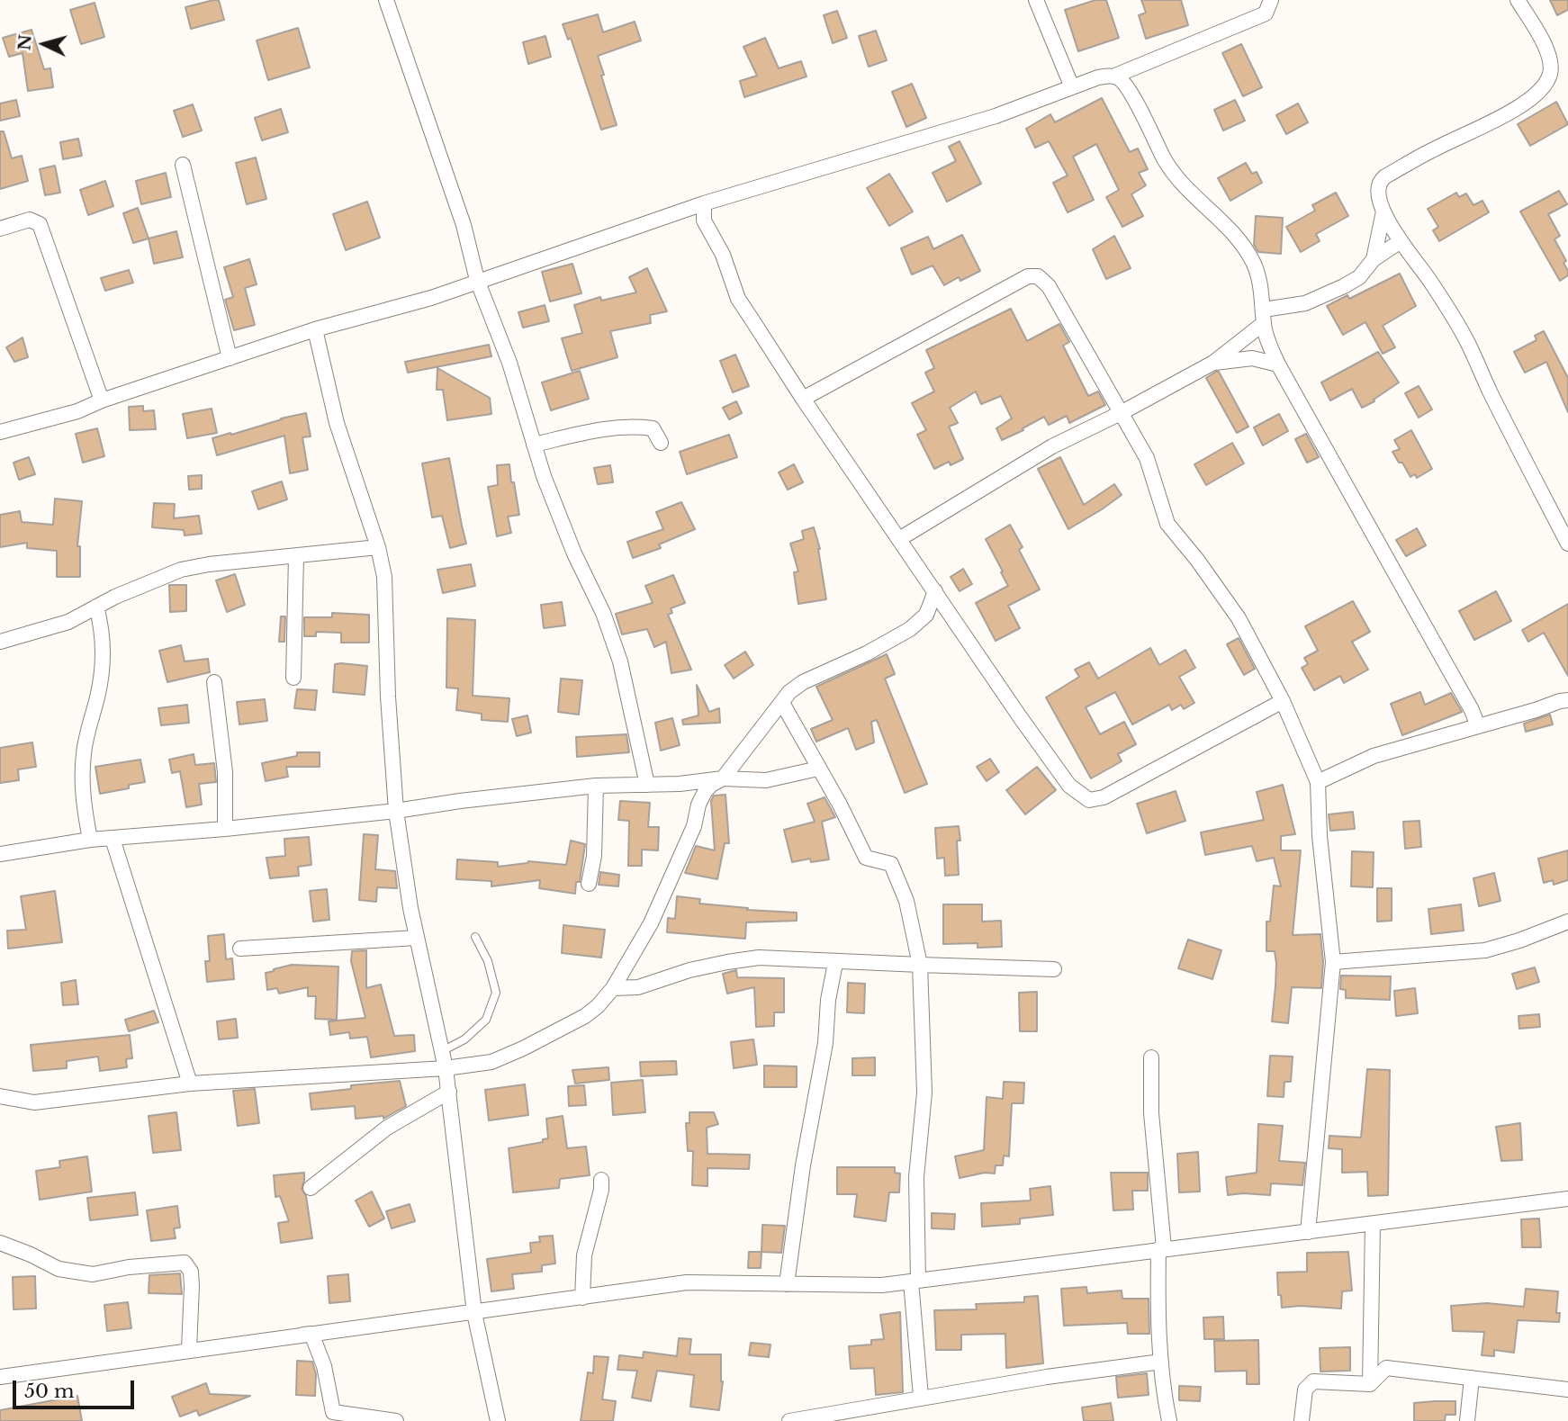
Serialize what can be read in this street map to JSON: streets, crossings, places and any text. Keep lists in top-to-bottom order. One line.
{"scale_bar":"50 m","north":"left"}
